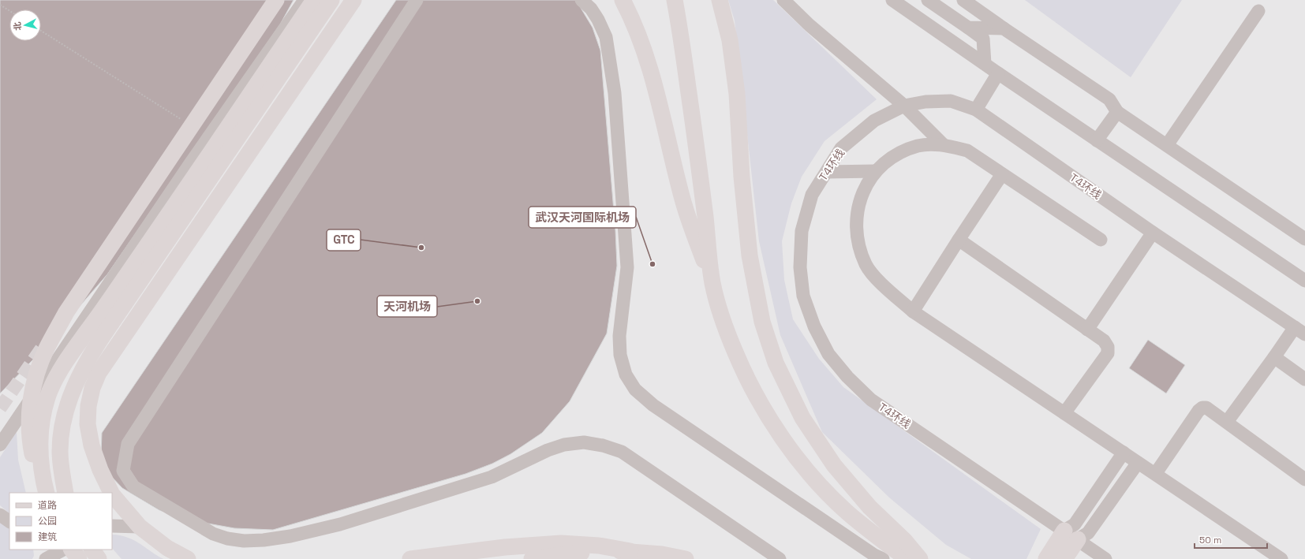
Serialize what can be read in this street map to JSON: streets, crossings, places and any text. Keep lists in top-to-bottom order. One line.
{"streets":{"street":["T4环线"]},"places":["GTC","武汉天河国际机场","天河机场"],"legend":["道路","公园","建筑"],"scale_bar":"50 m","north":"left"}
